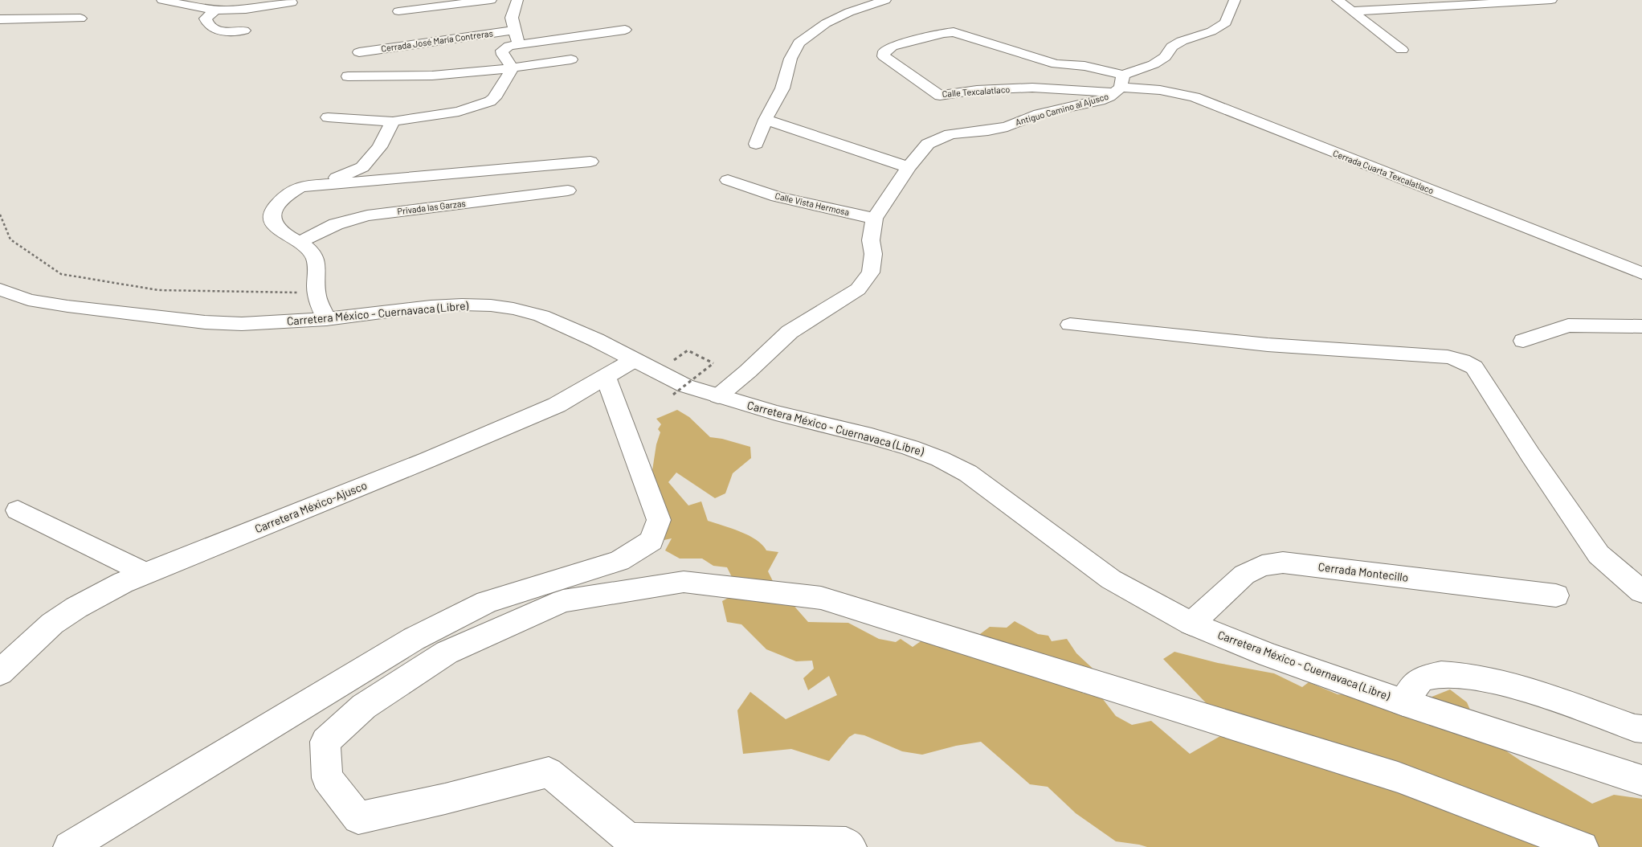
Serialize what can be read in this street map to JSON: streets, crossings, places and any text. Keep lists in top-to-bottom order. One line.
{"streets":{"street":["Cerrada José María Contreras","Calle Texcalatlaco","Antiguo Camino al Ajusco","Cerrada Cuarta Texcalatlaco","Calle Vista Hermosa","Privada las Garzas","Carretera México - Cuernavaca (Libre)","Carretera México-Ajusco","Cerrada Montecillo"]},"crossings":[["Calle Texcalatlaco","Antiguo Camino al Ajusco"],["Calle Texcalatlaco","Cerrada Cuarta Texcalatlaco"],["Antiguo Camino al Ajusco","Cerrada Cuarta Texcalatlaco"],["Antiguo Camino al Ajusco","Calle Vista Hermosa"],["Antiguo Camino al Ajusco","Carretera México - Cuernavaca (Libre)"],["Carretera México - Cuernavaca (Libre)","Carretera México-Ajusco"],["Carretera México - Cuernavaca (Libre)","Cerrada Montecillo"]]}
